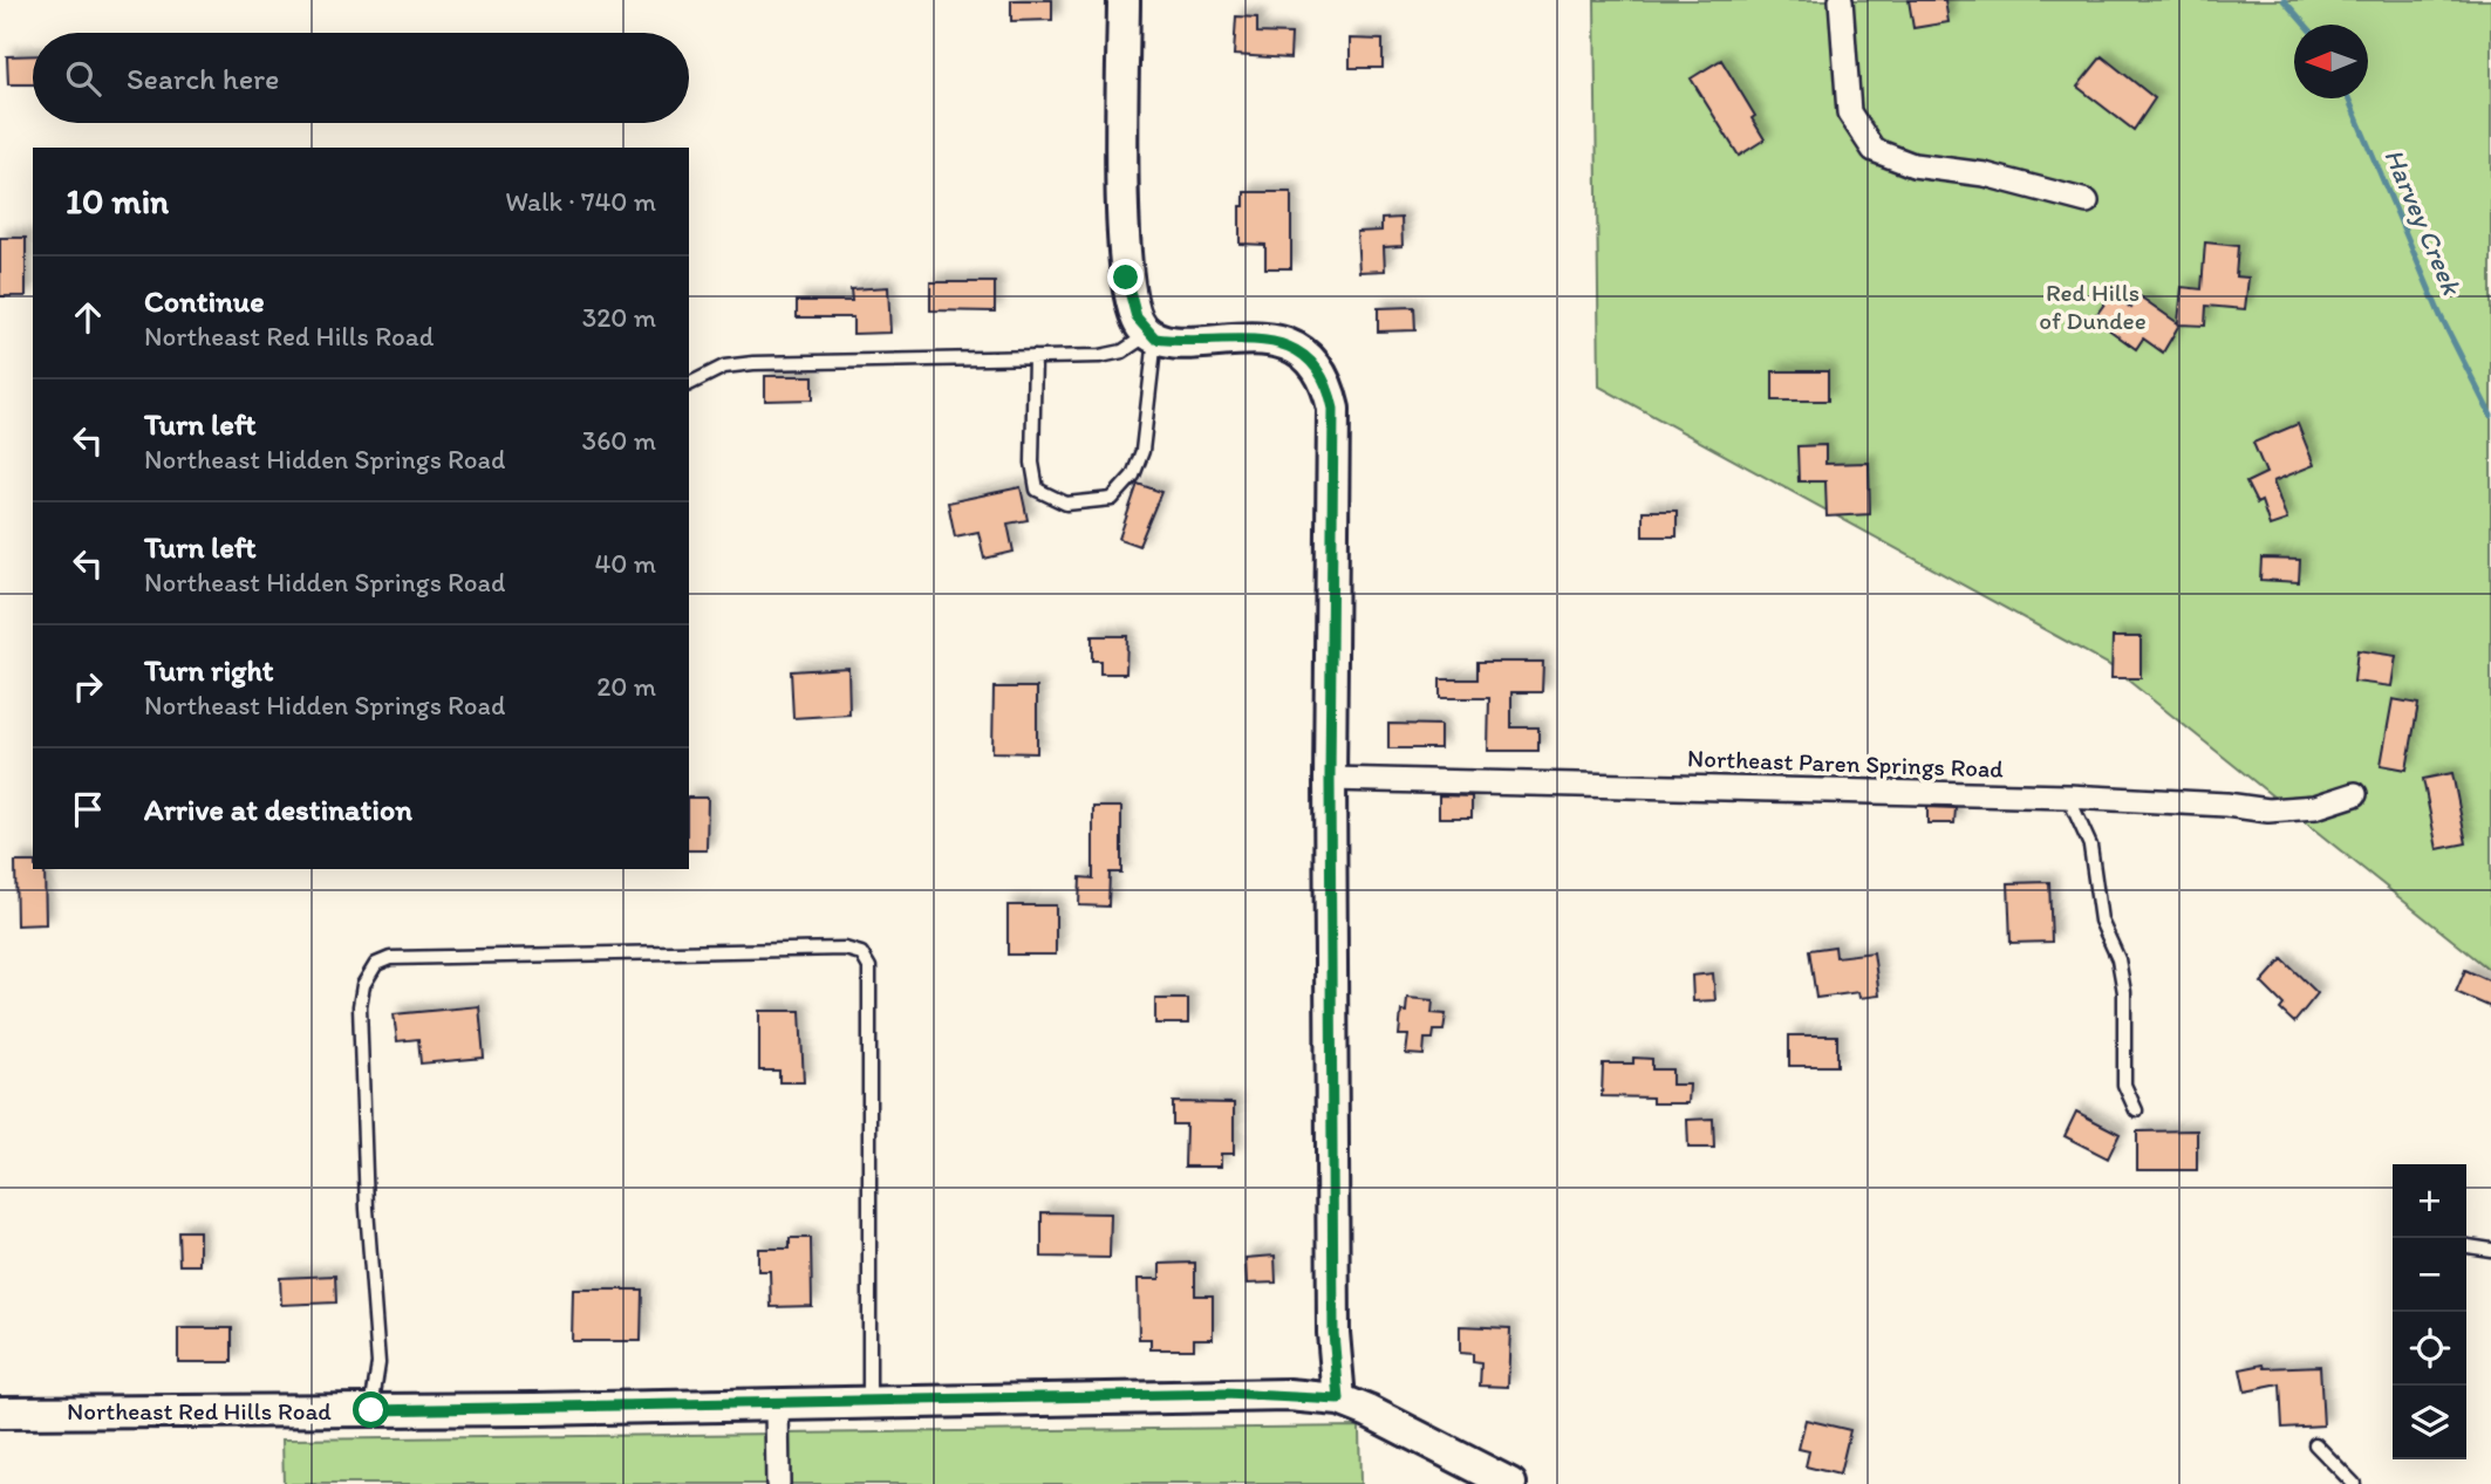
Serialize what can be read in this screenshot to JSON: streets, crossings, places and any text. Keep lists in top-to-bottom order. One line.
{"streets":{"street":["Northeast Paren Springs Road","Northeast Red Hills Road"]},"water":["Harvey Creek"],"parks":["Red Hills of Dundee"],"north":"left","page":{"search":"Search here","heading":["10 min","Walk · 740 m"],"list":[["Continue","Northeast Red Hills Road","320 m"],["Turn left","Northeast Hidden Springs Road","360 m"],["Turn left","Northeast Hidden Springs Road","40 m"],["Turn right","Northeast Hidden Springs Road","20 m"],"Arrive at destination"],"map_buttons":["+","−"]}}
